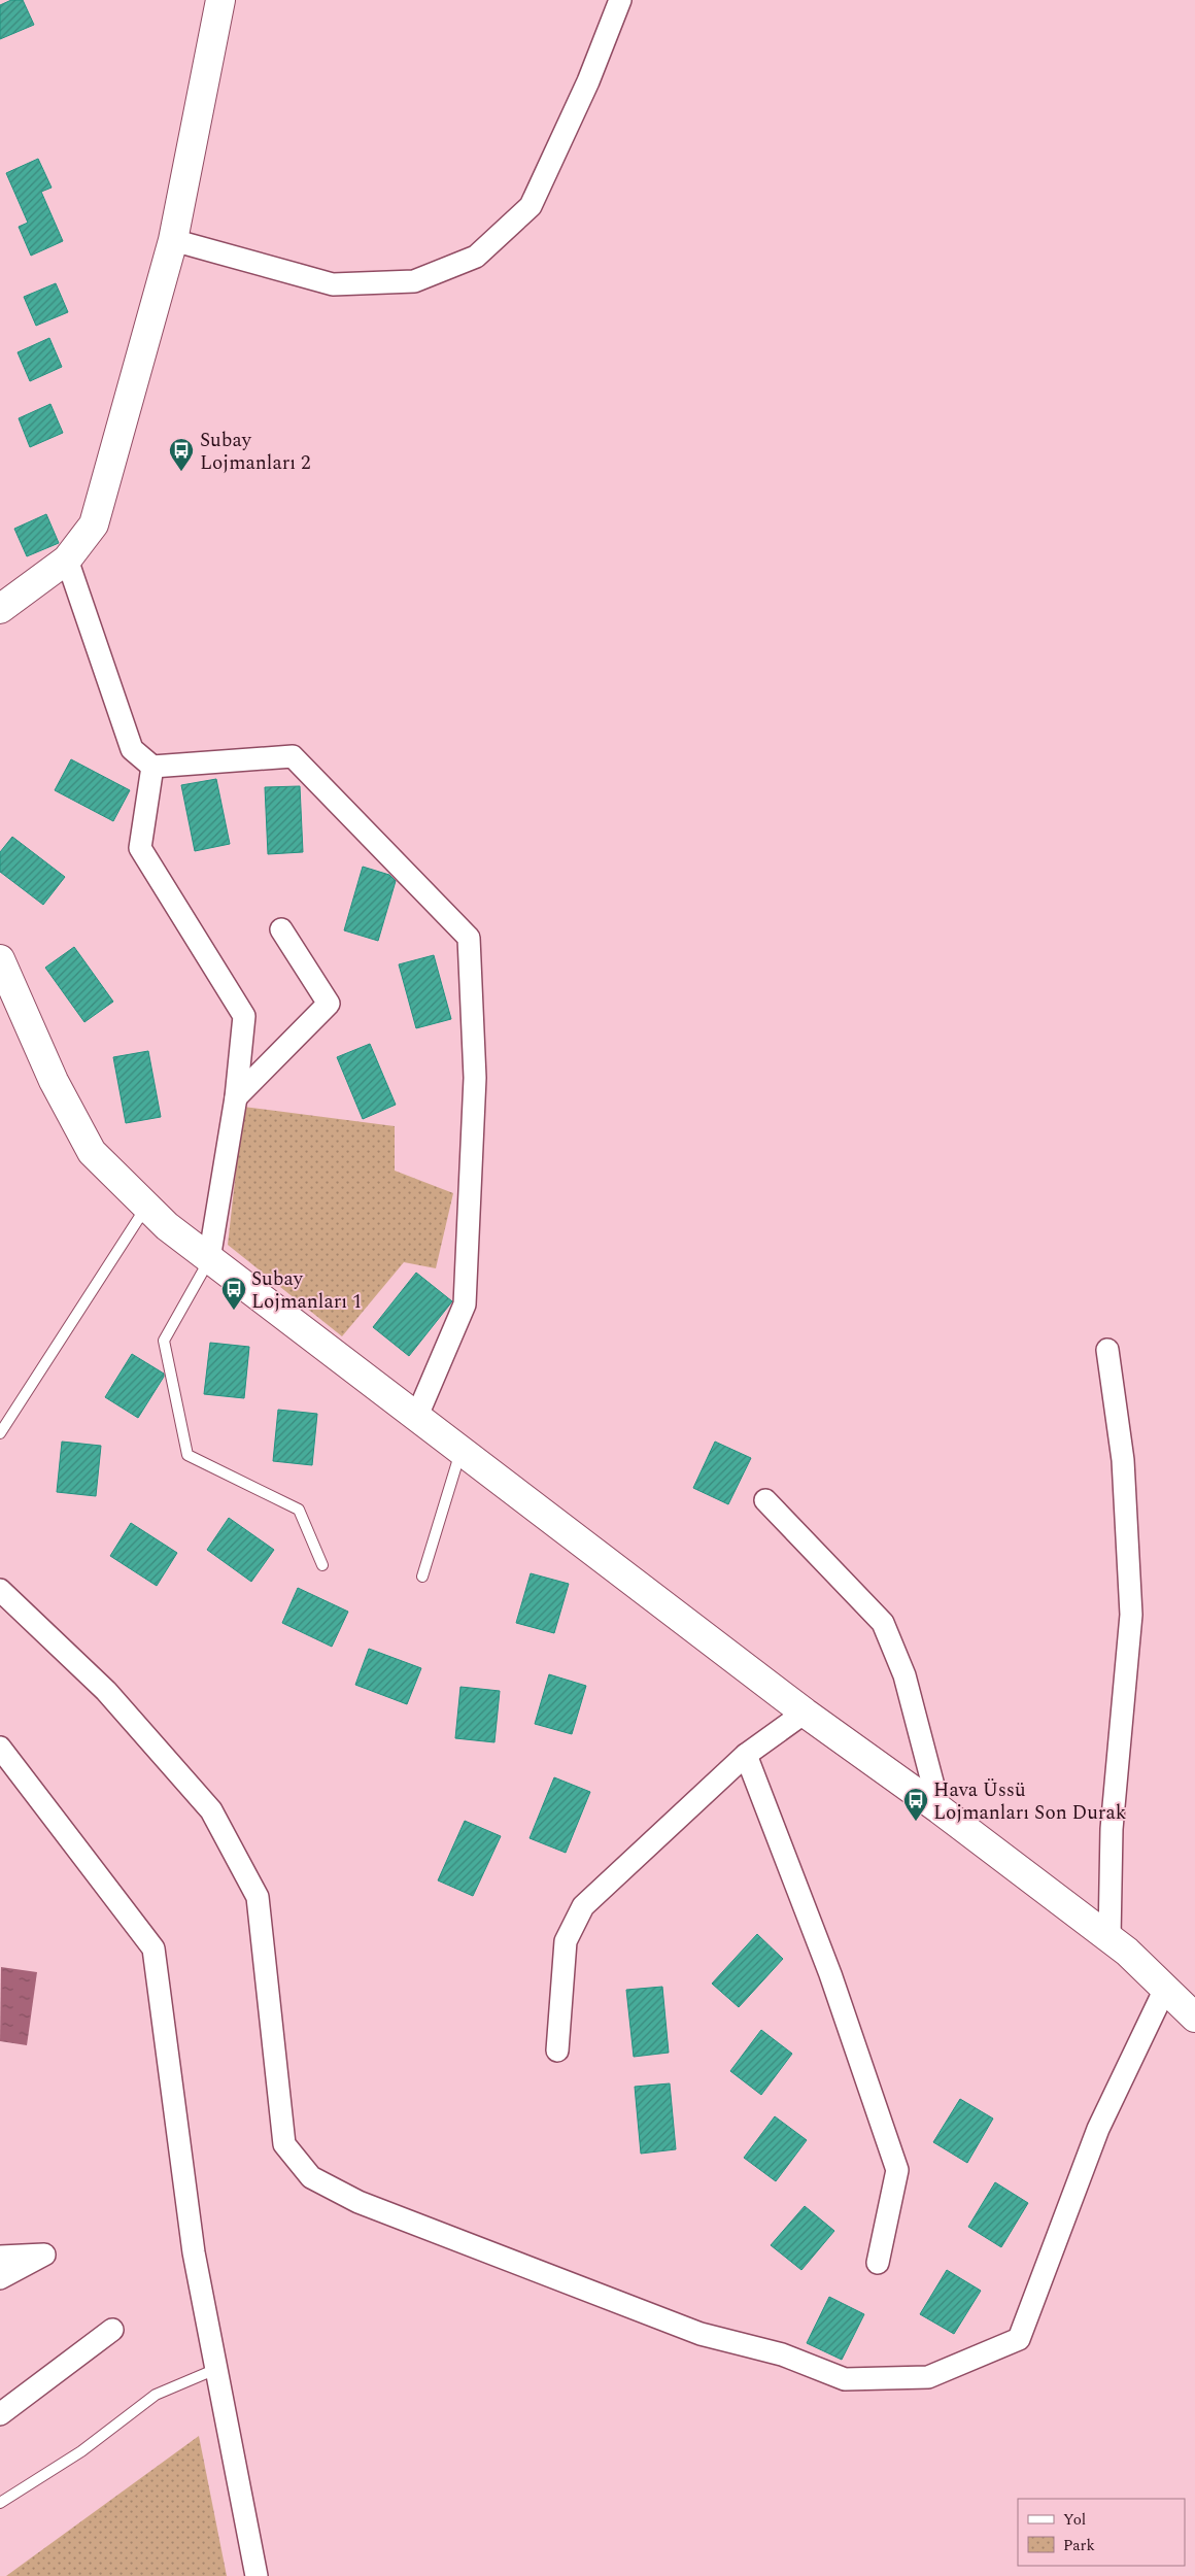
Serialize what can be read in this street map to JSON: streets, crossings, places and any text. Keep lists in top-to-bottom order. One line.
{"places":{"bus stop":["Subay Lojmanları 2","Subay Lojmanları 1","Hava Üssü Lojmanları Son Durak"]},"legend":["Yol","Park"]}
